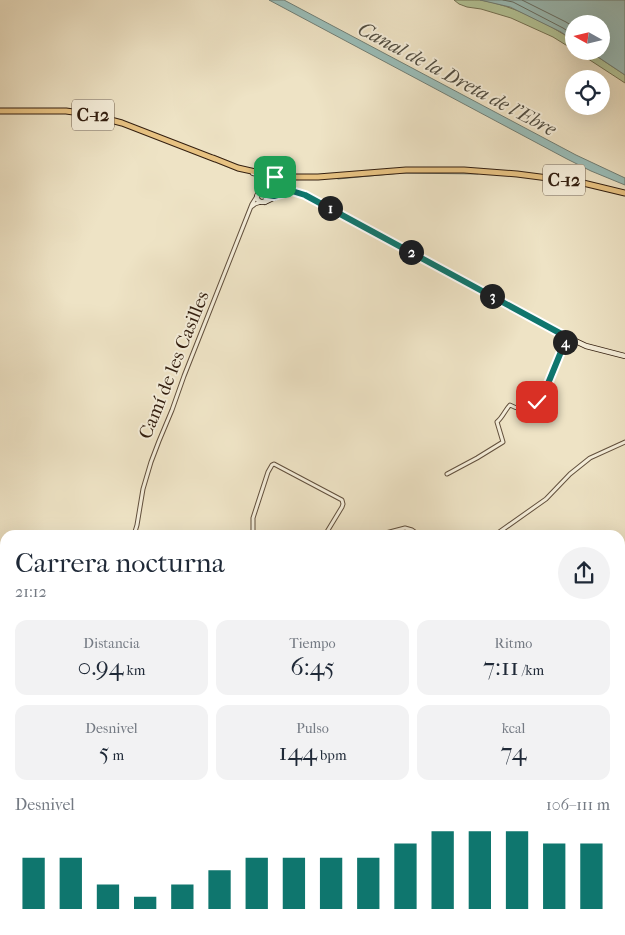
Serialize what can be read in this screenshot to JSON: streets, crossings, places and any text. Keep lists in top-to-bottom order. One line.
{"streets":{"main road":["C-12"],"street":["Camí de les Casilles"]},"water":["Canal de la Dreta de l'Ebre"],"north":"left","page":{"pins":["1","2","3","4"],"heading":["Carrera nocturna","21:12"],"stats":[["Distancia","0.94 km"],["Tiempo","6:45"],["Ritmo","7:11 /km"],["Desnivel","5 m"],["Pulso","144 bpm"],["kcal","74"]],"chart":["Desnivel","106–111 m"]}}
